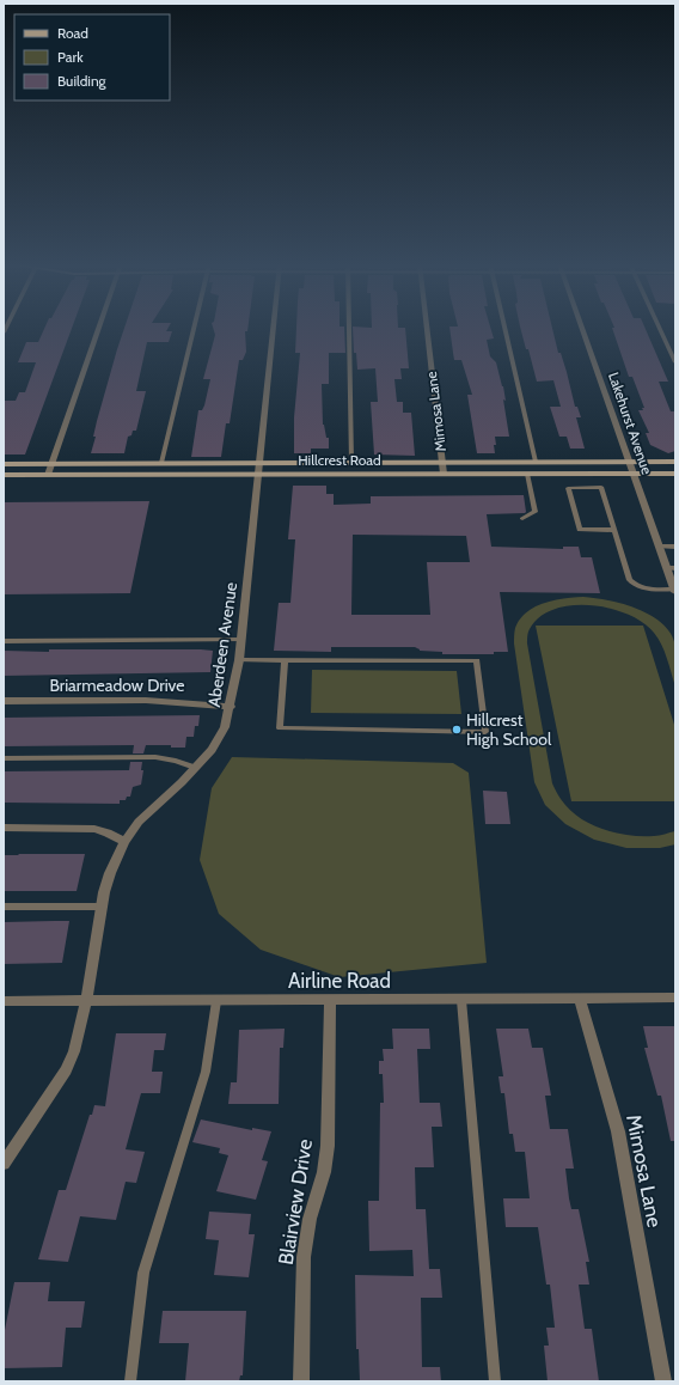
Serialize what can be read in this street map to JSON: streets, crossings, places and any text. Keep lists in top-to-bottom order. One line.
{"streets":{"main road":["Hillcrest Road"],"street":["Mimosa Lane","Lakehurst Avenue","Aberdeen Avenue","Briarmeadow Drive","Airline Road","Blairview Drive"]},"crossings":[["Mimosa Lane","Hillcrest Road"],["Mimosa Lane","Airline Road"],["Lakehurst Avenue","Hillcrest Road"],["Hillcrest Road","Aberdeen Avenue"],["Aberdeen Avenue","Briarmeadow Drive"],["Aberdeen Avenue","Airline Road"],["Airline Road","Blairview Drive"]],"places":["Hillcrest High School"],"legend":["Road","Park","Building"]}
